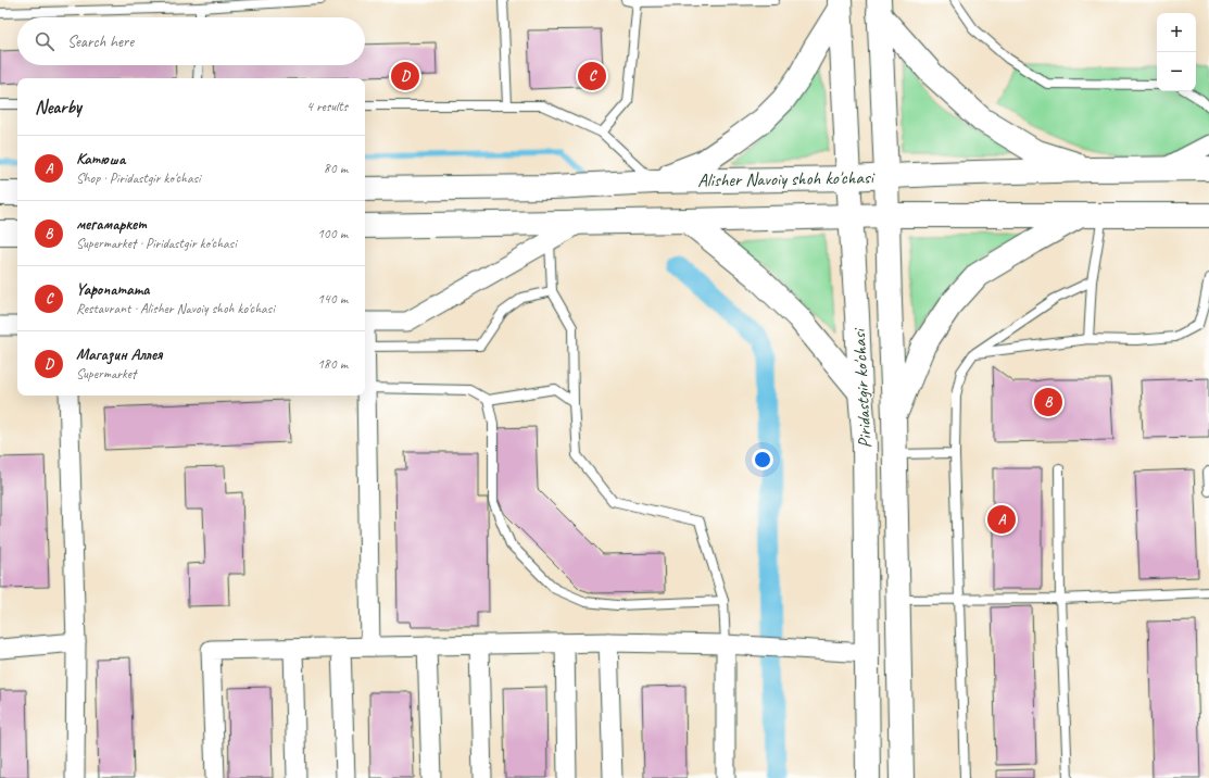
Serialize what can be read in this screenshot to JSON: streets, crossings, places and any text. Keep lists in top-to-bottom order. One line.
{"streets":{"main road":["Alisher Navoiy shoh ko'chasi","Piridastgir ko'chasi"]},"crossings":[["Alisher Navoiy shoh ko'chasi","Piridastgir ko'chasi"]],"page":{"map_buttons":["+","−"],"search":"Search here","pins":["C","D","B","A"],"heading":["Nearby","4 results"],"list":[{"mark":"A","name":"Катюша","note":"Shop · Piridastgir ko'chasi","value":"80 m"},{"mark":"B","name":"мегамаркет","note":"Supermarket · Piridastgir ko'chasi","value":"100 m"},{"mark":"C","name":"Yaponamama","note":"Restaurant · Alisher Navoiy shoh ko'chasi","value":"140 m"},{"mark":"D","name":"Магазин Аллея","note":"Supermarket","value":"180 m"}]}}
